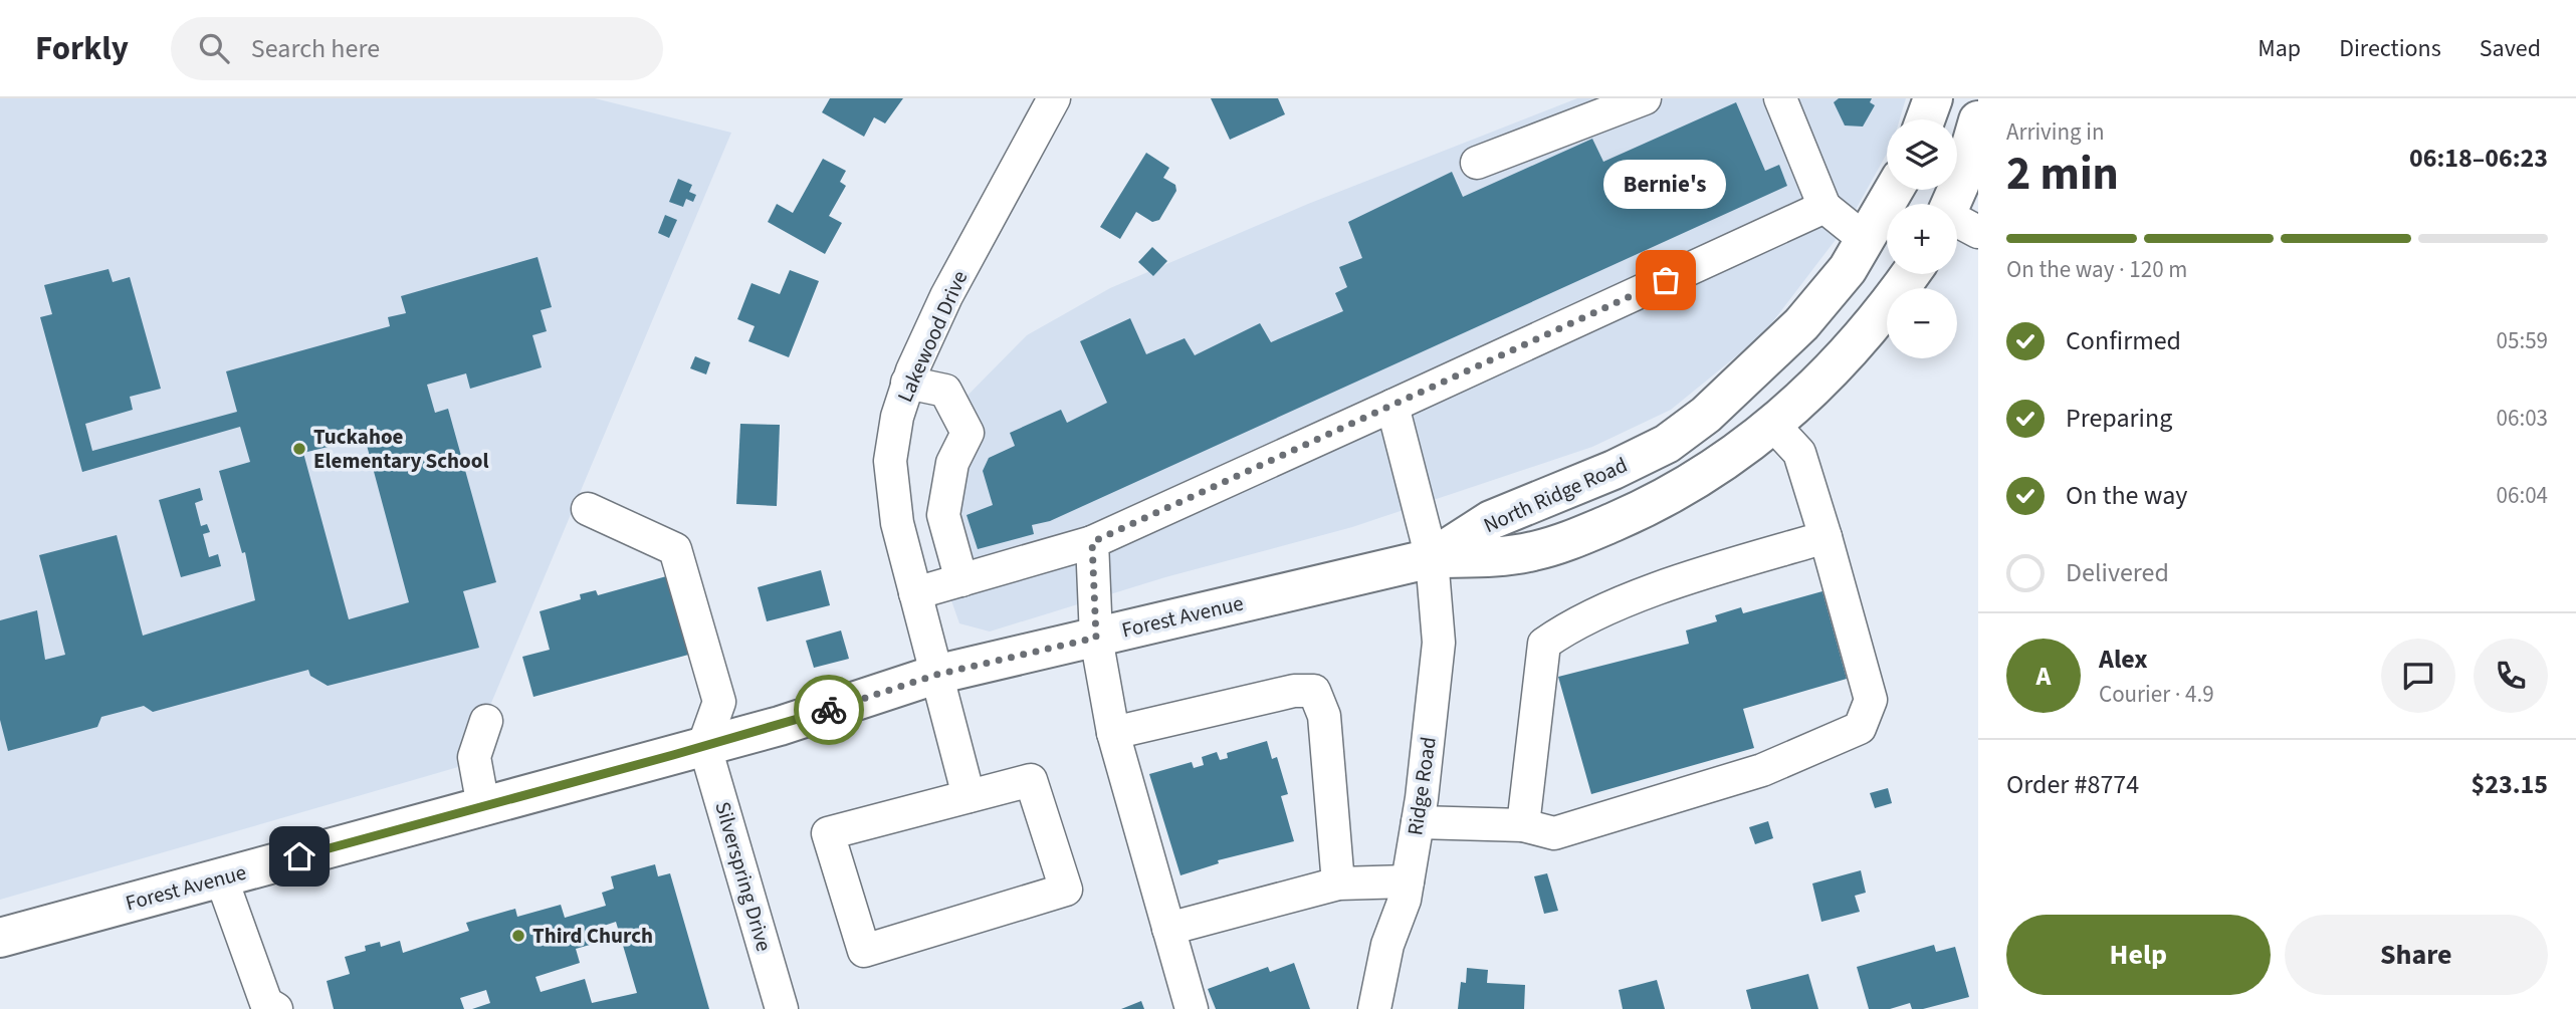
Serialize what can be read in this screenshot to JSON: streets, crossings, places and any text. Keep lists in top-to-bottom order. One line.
{"streets":{"main road":["North Ridge Road","Forest Avenue"],"street":["Lakewood Drive","Ridge Road","Silverspring Drive"]},"crossings":[["Lakewood Drive","Forest Avenue"],["North Ridge Road","Forest Avenue"],["North Ridge Road","Ridge Road"],["Forest Avenue","Ridge Road"],["Forest Avenue","Silverspring Drive"]],"places":["Bernie's","Tuckahoe Elementary School","Third Church"],"page":{"header":"Forkly","search":"Search here","nav":["Map","Directions","Saved"],"heading":["2 min","Arriving in","06:18–06:23"],"panel":["Alex","Courier · 4.9","Order #8774","$23.15"],"map_buttons":["+","−"],"bubble":"Bernie's","bar":"On the way · 120 m","list":[["Confirmed","05:59"],["Preparing","06:03"],["On the way","06:04"],"Delivered"],"round":"A","buttons":["Help","Share"]}}
